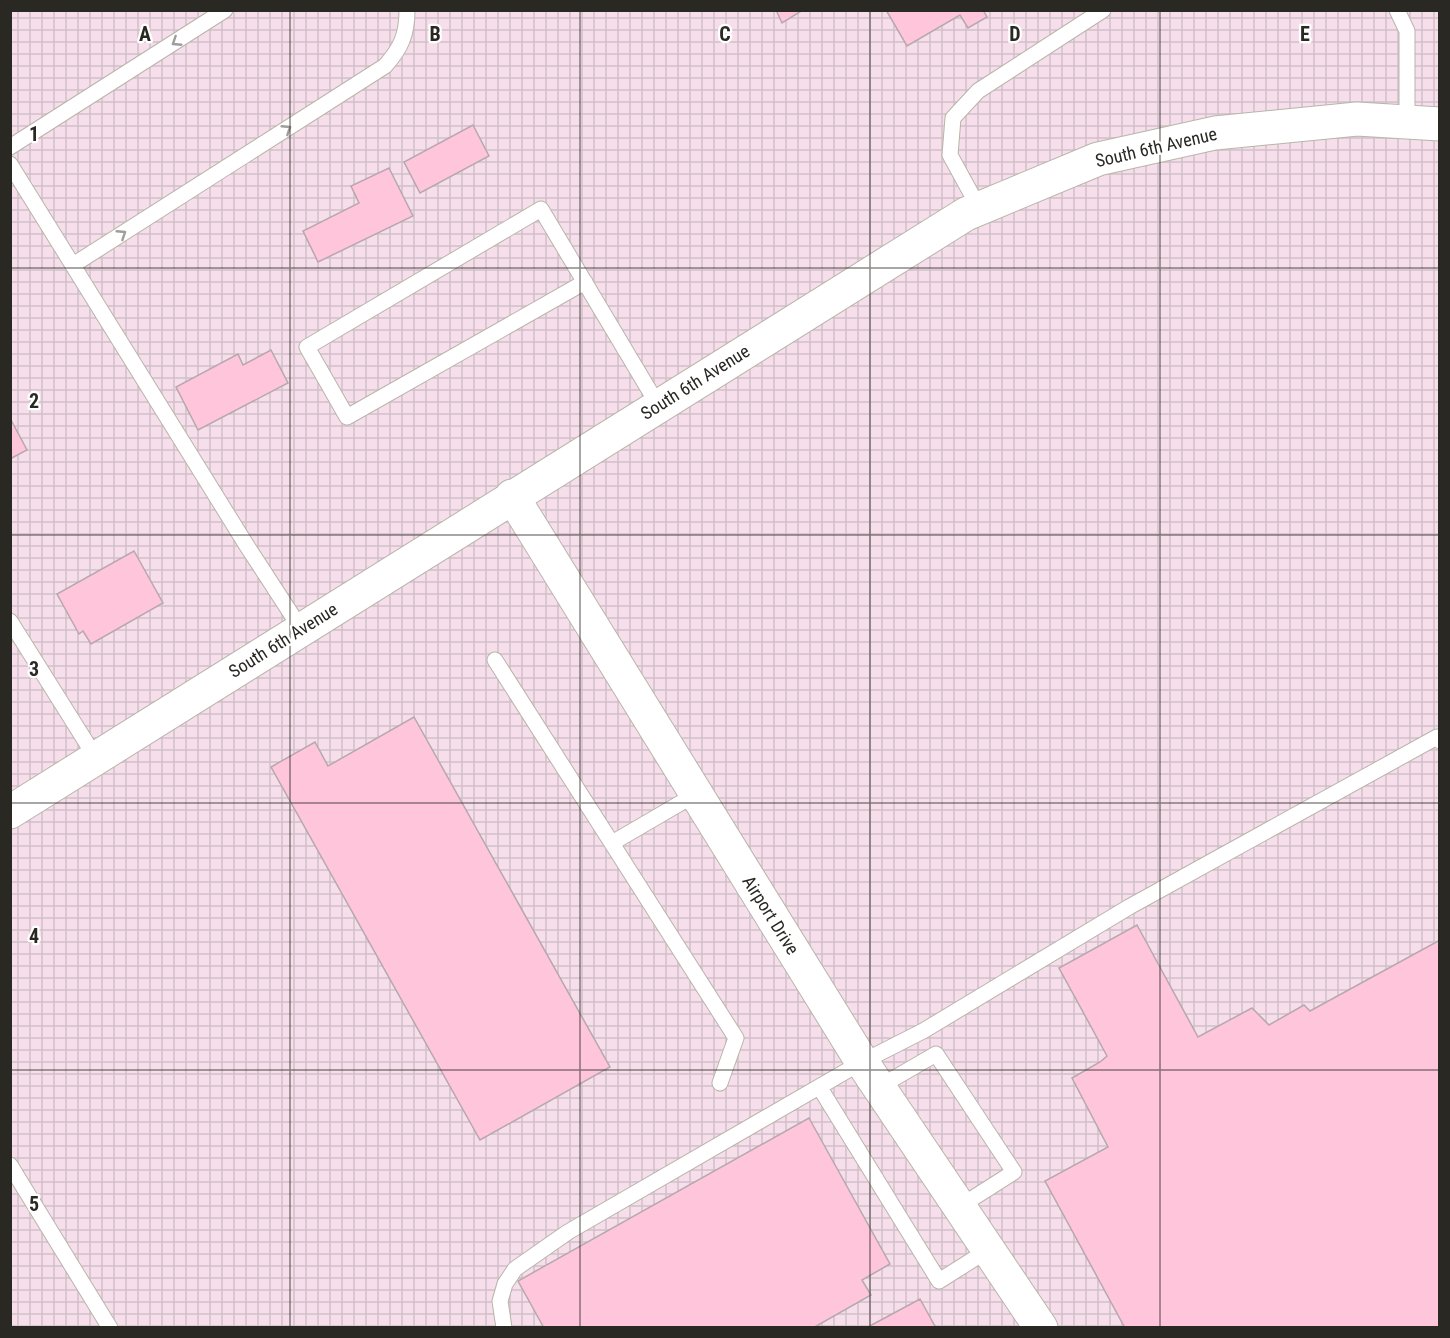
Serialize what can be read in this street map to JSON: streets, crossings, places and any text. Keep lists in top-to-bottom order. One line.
{"streets":{"street":["South 6th Avenue","Airport Drive"]},"crossings":[["South 6th Avenue","Airport Drive"]],"grid":{"columns":["A","B","C","D","E"],"rows":["1","2","3","4","5"]}}
